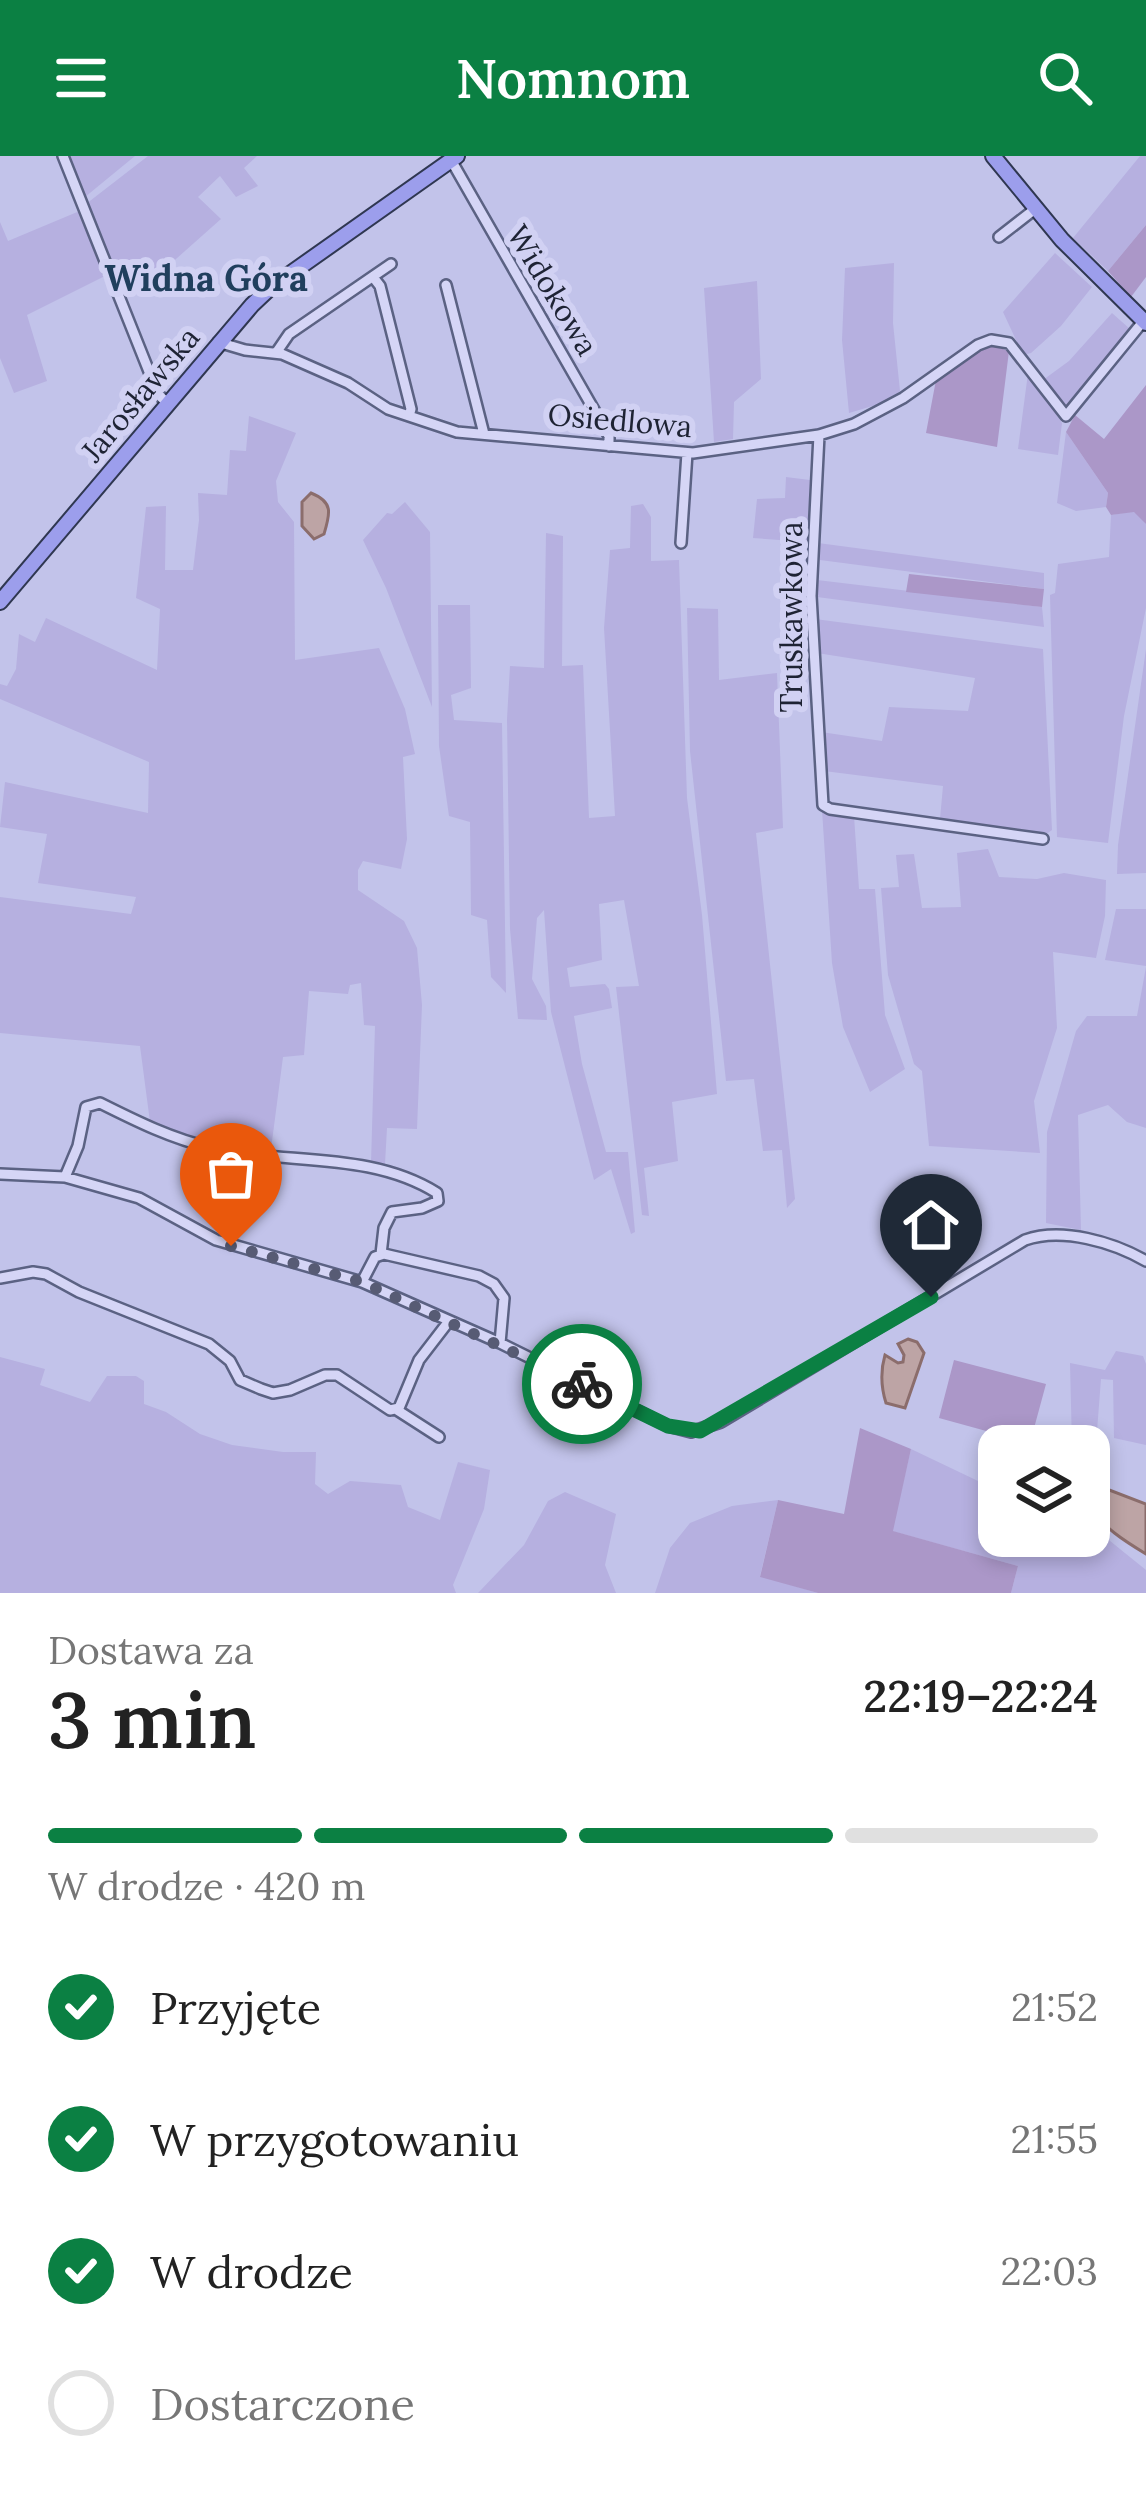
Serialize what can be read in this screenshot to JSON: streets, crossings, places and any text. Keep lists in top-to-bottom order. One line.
{"streets":{"main road":["Jarosławska"],"street":["Widokowa","Osiedlowa","Truskawkowa"]},"crossings":[["Widokowa","Jarosławska"],["Widokowa","Osiedlowa"],["Jarosławska","Osiedlowa"],["Osiedlowa","Truskawkowa"]],"districts":["Widna Góra"],"page":{"header":"Nomnom","heading":["3 min","Dostawa za","22:19–22:24"],"bar":"W drodze · 420 m","list":[["Przyjęte","21:52"],["W przygotowaniu","21:55"],["W drodze","22:03"],"Dostarczone"]}}
